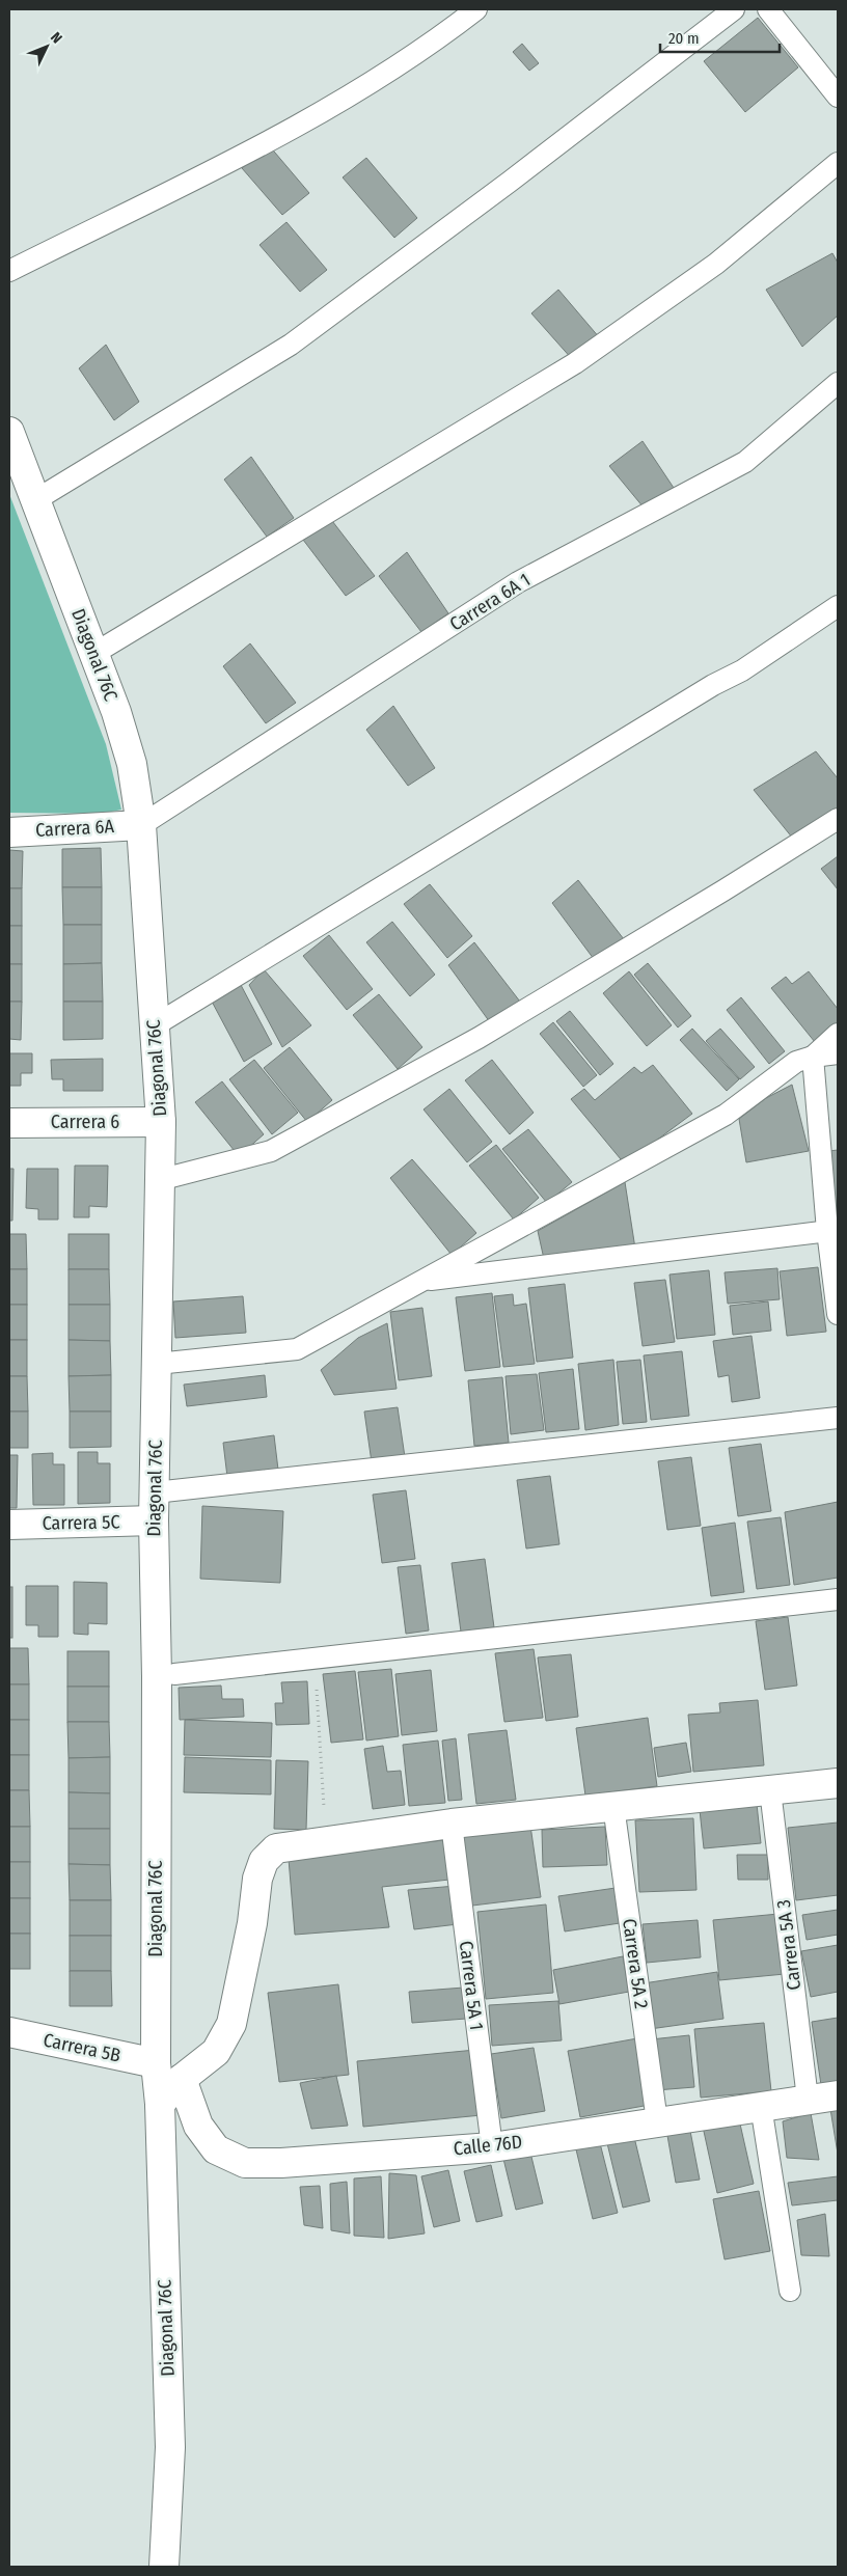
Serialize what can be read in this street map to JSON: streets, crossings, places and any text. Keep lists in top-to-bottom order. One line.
{"streets":{"street":["Diagonal 76C","Carrera 6A","Carrera 6","Carrera 5C","Carrera 5B","Calle 76D"],"lane":["Carrera 6A 1","Carrera 5A 3","Carrera 5A 2","Carrera 5A 1"]},"crossings":[["Carrera 6A 1","Diagonal 76C"],["Carrera 6A 1","Carrera 6A"],["Diagonal 76C","Carrera 6A"],["Diagonal 76C","Carrera 6"],["Diagonal 76C","Carrera 5C"],["Diagonal 76C","Carrera 5B"],["Carrera 5A 3","Calle 76D"],["Carrera 5A 2","Calle 76D"],["Carrera 5A 1","Calle 76D"]],"scale_bar":"20 m","north":"top right"}
